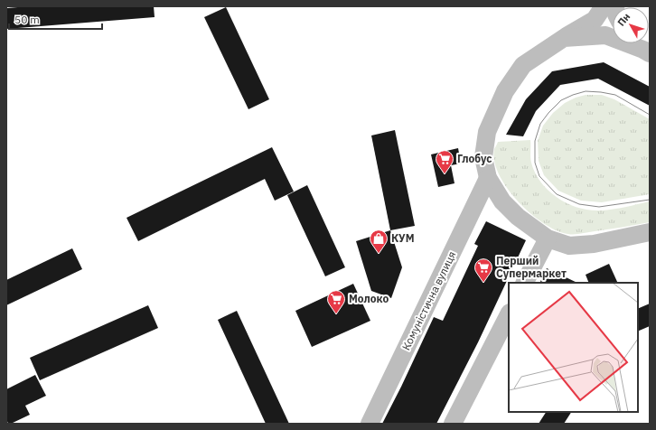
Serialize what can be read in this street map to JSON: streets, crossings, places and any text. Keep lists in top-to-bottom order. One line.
{"streets":{"street":["Комуністична вулиця"]},"places":{"supermarket":["Глобус","Перший Супермаркет","Молоко"],"shop":["КУМ"]},"scale_bar":"50 m","north":"top left"}
